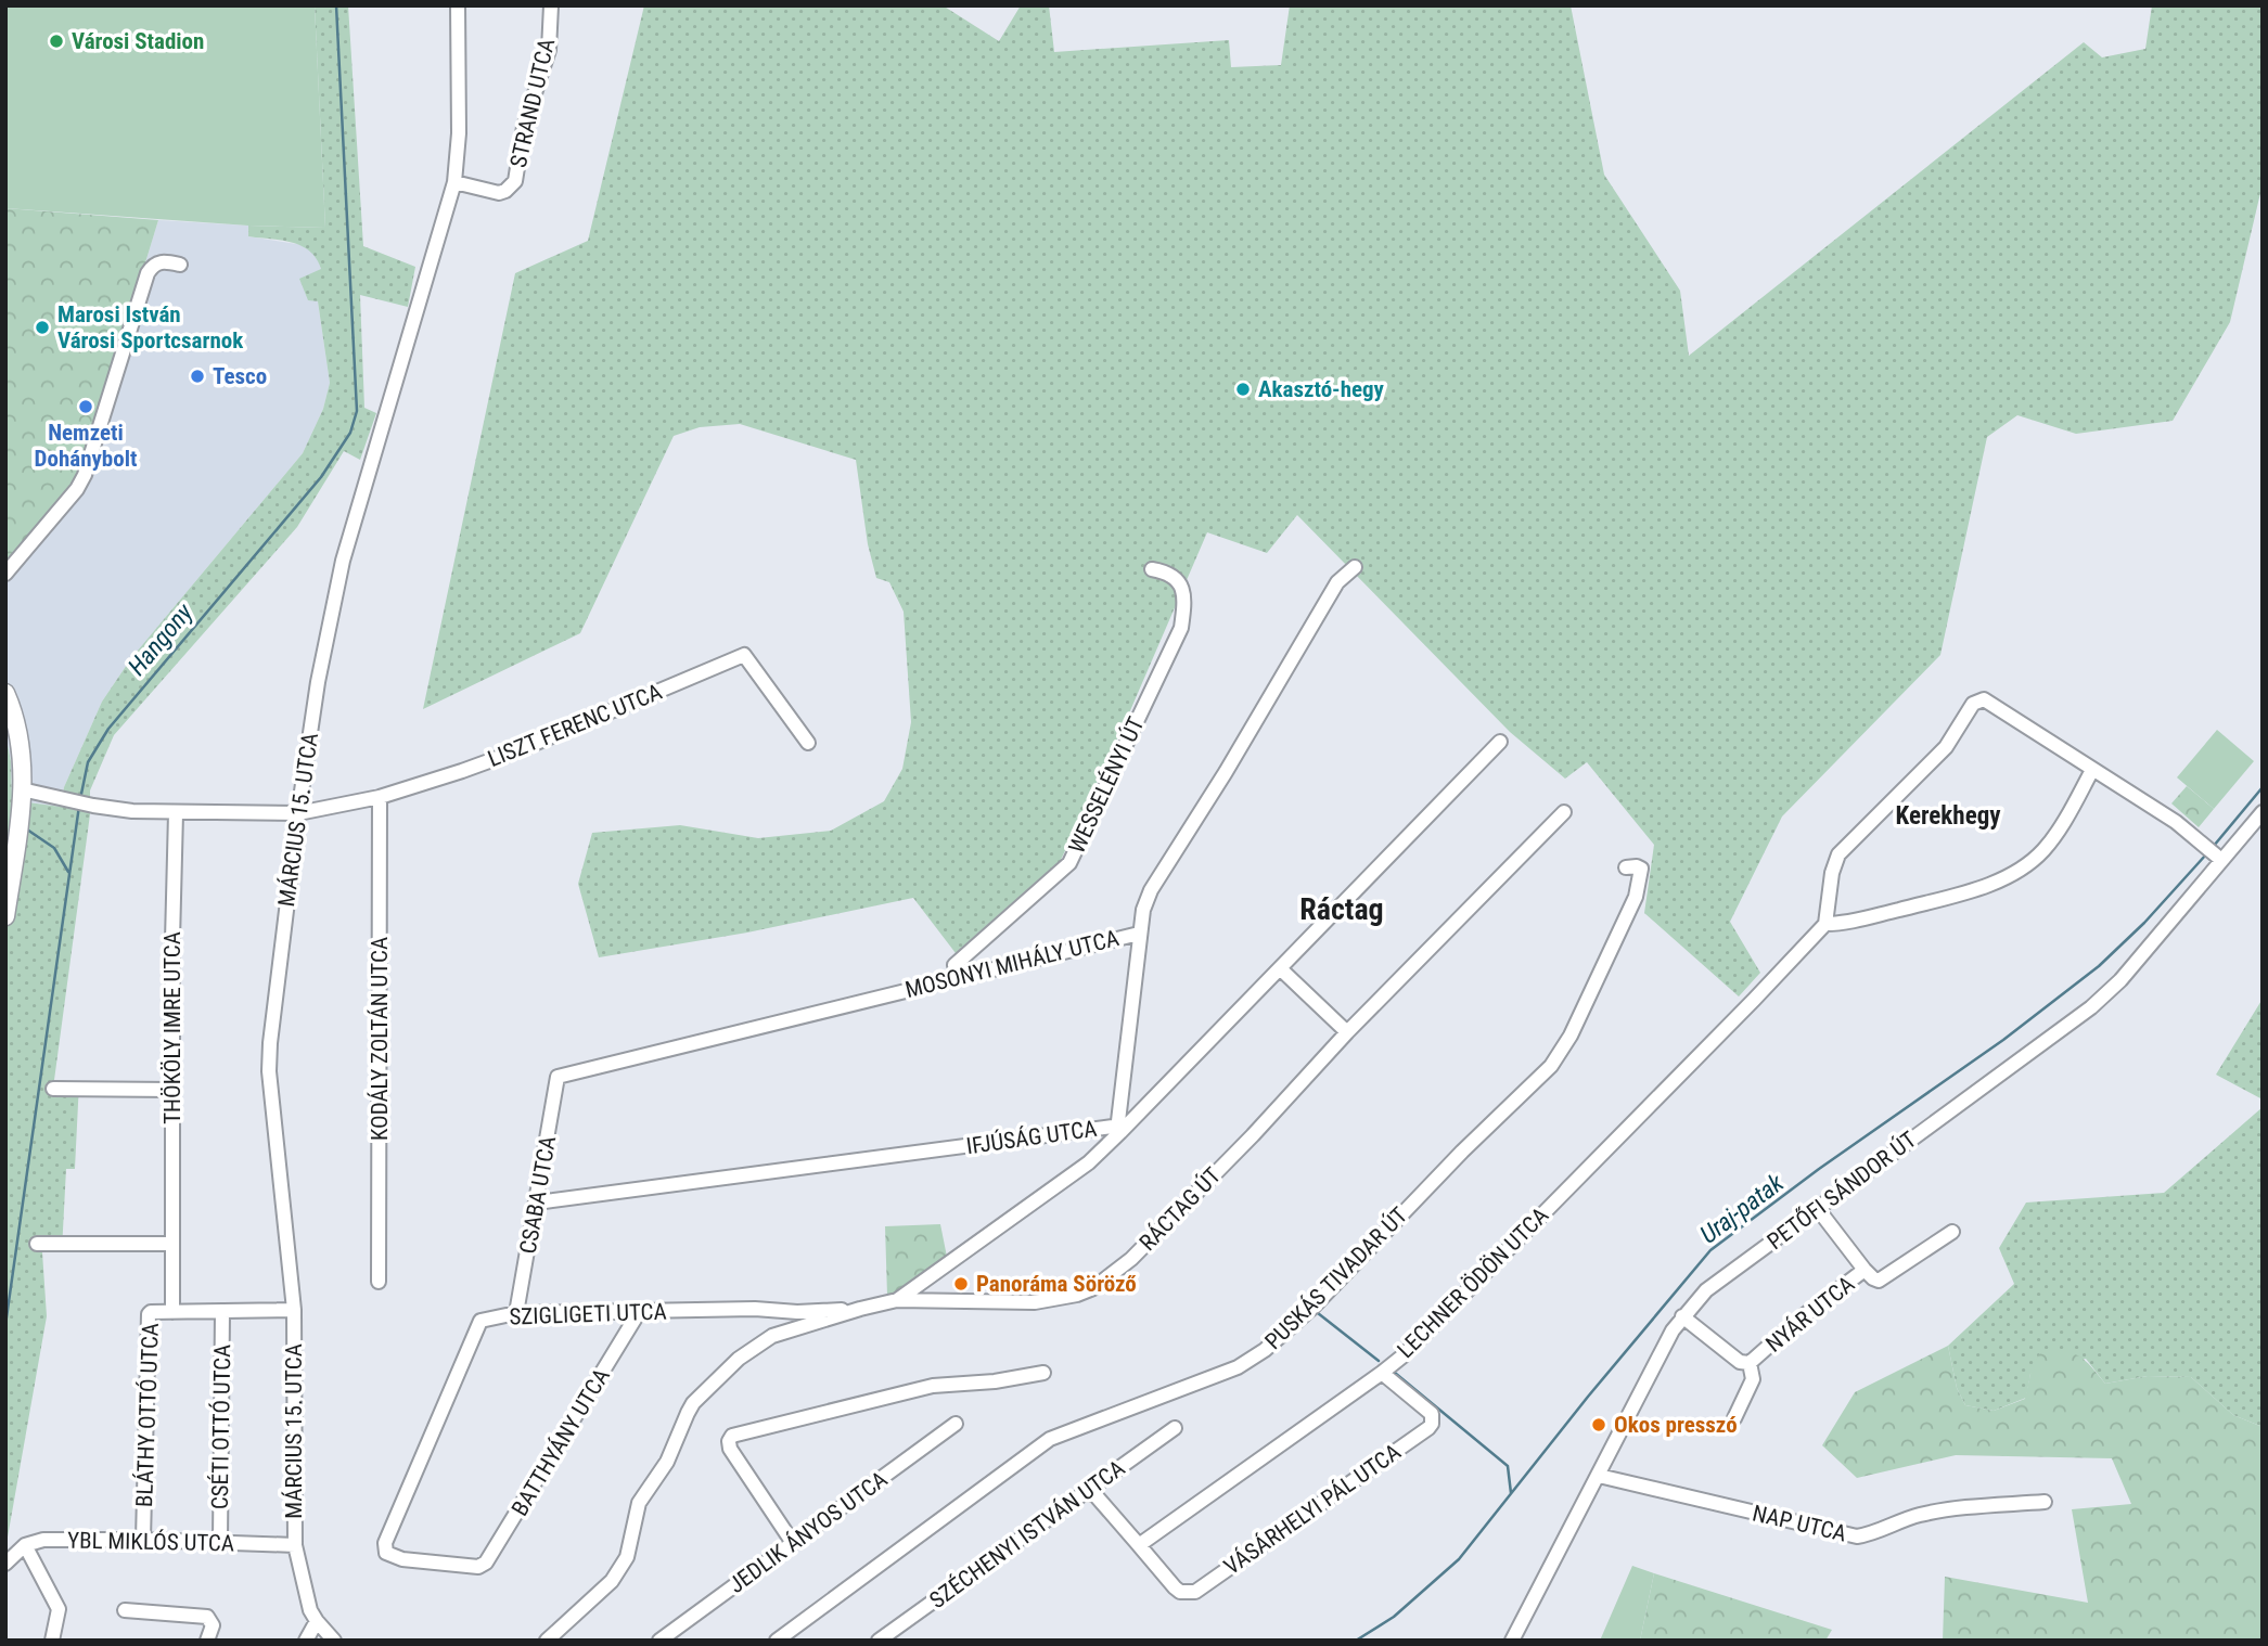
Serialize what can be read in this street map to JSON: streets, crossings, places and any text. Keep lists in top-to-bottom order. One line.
{"streets":{"street":["STRAND UTCA","LISZT FERENC UTCA","WESSELÉNYI ÚT","MÁRCIUS 15. UTCA","MOSONYI MIHÁLY UTCA","THÖKÖLY IMRE UTCA","KODÁLY ZOLTÁN UTCA","IFJÚSÁG UTCA","PETŐFI SÁNDOR ÚT","CSABA UTCA","RÁCTAG ÚT","PUSKÁS TIVADAR ÚT","LECHNER ÖDÖN UTCA","SZIGLIGETI UTCA","NYÁR UTCA","BLÁTHY OTTÓ UTCA","CSÉTI OTTÓ UTCA","BATTHYÁNY UTCA","VÁSÁRHELYI PÁL UTCA","NAP UTCA","JEDLIK ÁNYOS UTCA","SZÉCHENYI ISTVÁN UTCA","YBL MIKLÓS UTCA"]},"crossings":[["STRAND UTCA","MÁRCIUS 15. UTCA"],["LISZT FERENC UTCA","MÁRCIUS 15. UTCA"],["LISZT FERENC UTCA","THÖKÖLY IMRE UTCA"],["LISZT FERENC UTCA","KODÁLY ZOLTÁN UTCA"],["WESSELÉNYI ÚT","MOSONYI MIHÁLY UTCA"],["MÁRCIUS 15. UTCA","YBL MIKLÓS UTCA"],["MOSONYI MIHÁLY UTCA","CSABA UTCA"],["THÖKÖLY IMRE UTCA","BLÁTHY OTTÓ UTCA"],["IFJÚSÁG UTCA","CSABA UTCA"],["PETŐFI SÁNDOR ÚT","NYÁR UTCA"],["PETŐFI SÁNDOR ÚT","NAP UTCA"],["CSABA UTCA","SZIGLIGETI UTCA"],["LECHNER ÖDÖN UTCA","VÁSÁRHELYI PÁL UTCA"],["SZIGLIGETI UTCA","BATTHYÁNY UTCA"],["BLÁTHY OTTÓ UTCA","YBL MIKLÓS UTCA"],["CSÉTI OTTÓ UTCA","YBL MIKLÓS UTCA"]],"districts":["Kerekhegy","Ráctag"],"water":["Hangony","Uraj-patak"],"places":["Városi Stadion","Marosi István Városi Sportcsarnok","Tesco","Akasztó-hegy","Nemzeti Dohánybolt","Panoráma Söröző","Okos presszó"]}
